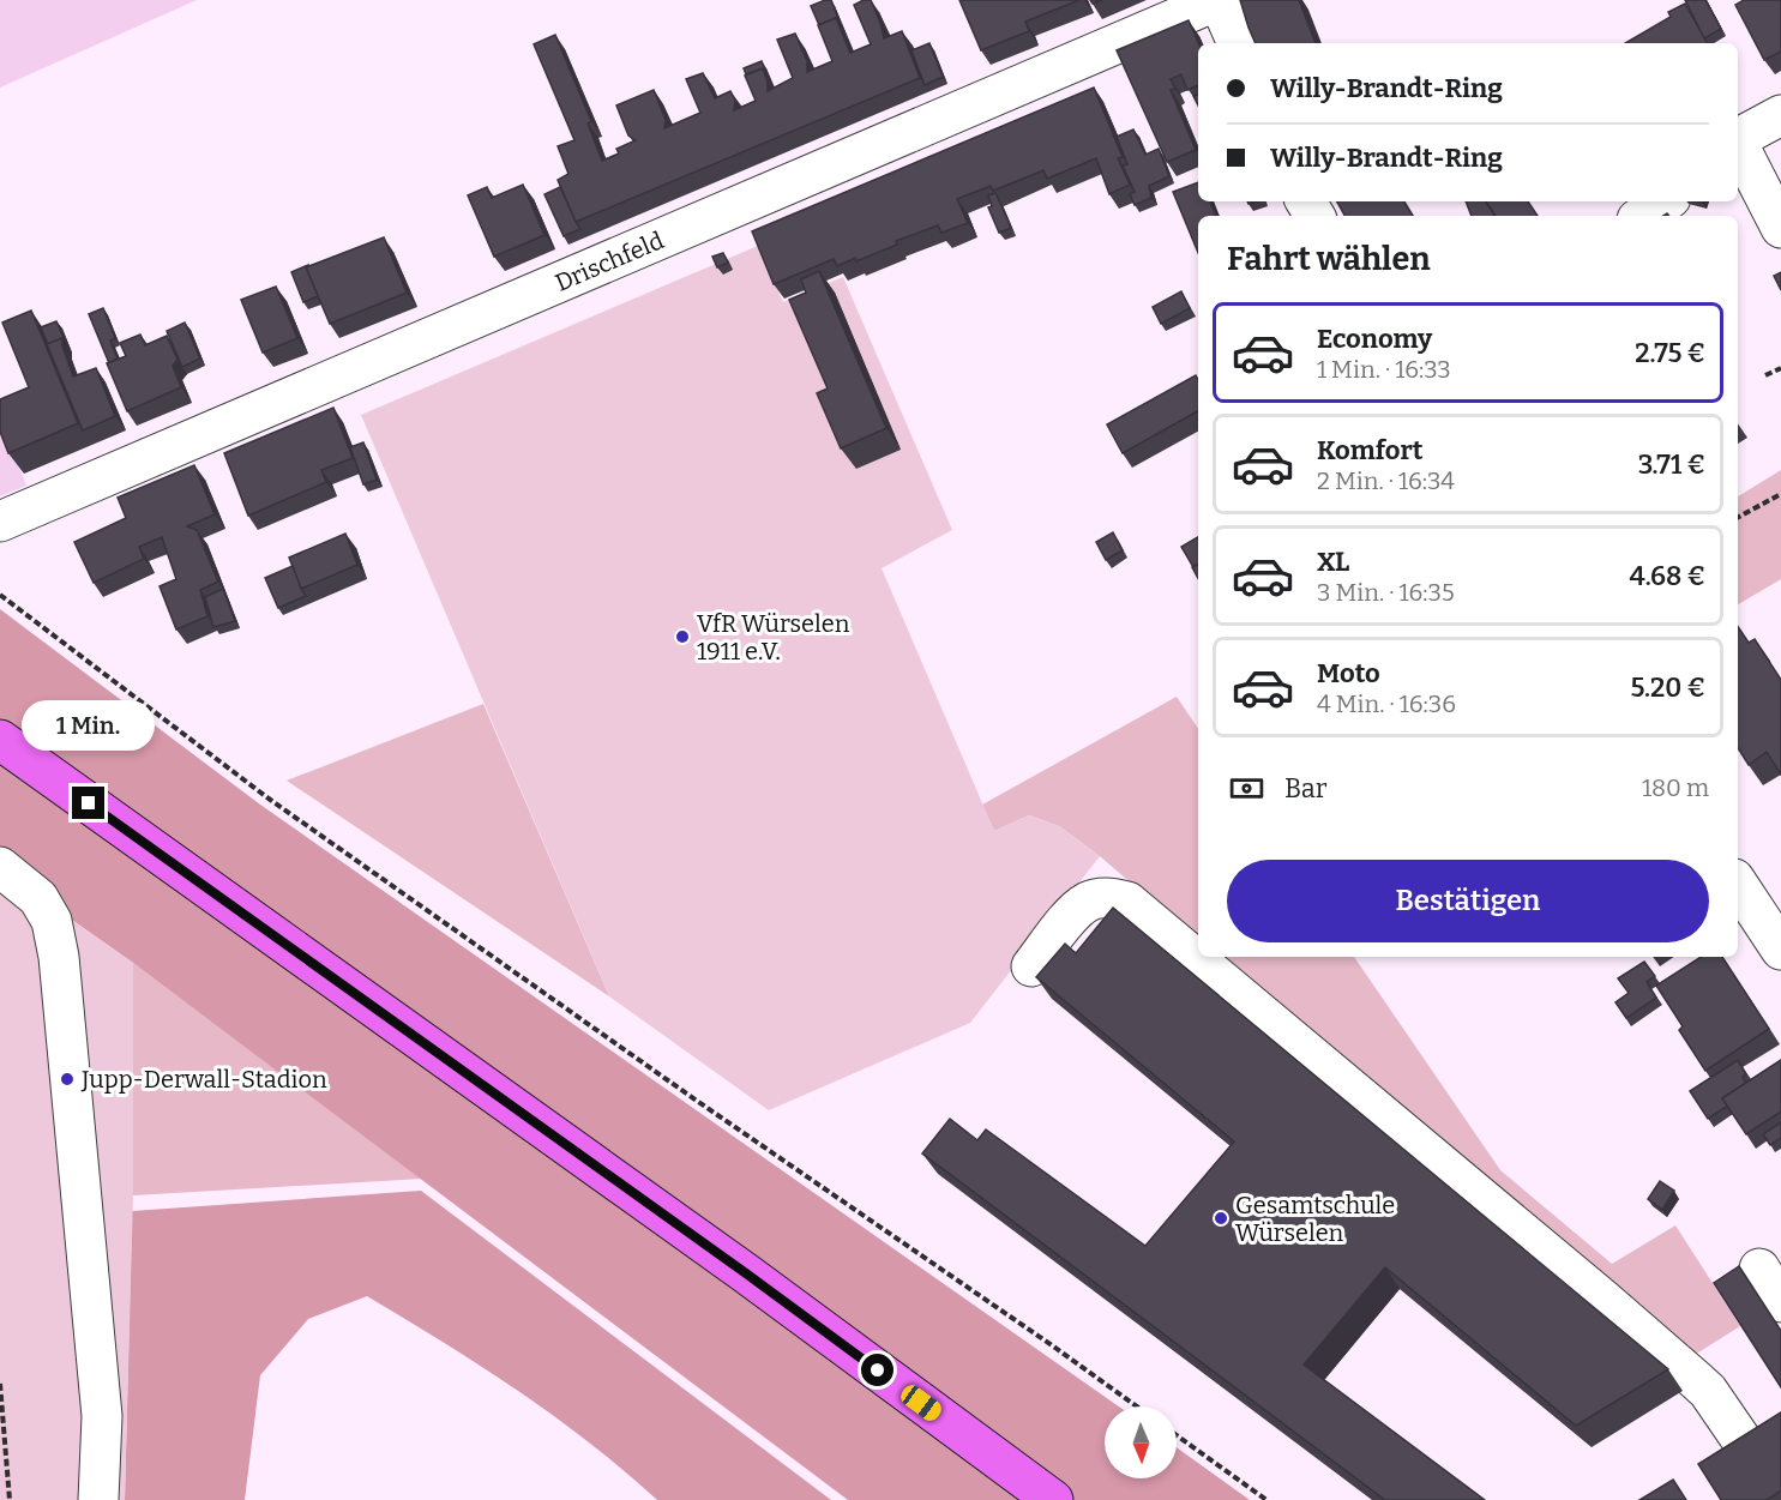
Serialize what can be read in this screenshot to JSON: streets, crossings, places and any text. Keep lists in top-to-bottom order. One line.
{"streets":{"street":["Drischfeld"]},"places":["VfR Würselen 1911 e.V.","Jupp-Derwall-Stadion","Gesamtschule Würselen"],"north":"bottom","page":{"banner":["Willy-Brandt-Ring","Willy-Brandt-Ring"],"heading":"Fahrt wählen","list":[{"name":"Economy","note":"1 Min. · 16:33","value":"2.75 €"},{"name":"Komfort","note":"2 Min. · 16:34","value":"3.71 €"},{"name":"XL","note":"3 Min. · 16:35","value":"4.68 €"},{"name":"Moto","note":"4 Min. · 16:36","value":"5.20 €"}],"bubble":"1 Min.","pay":["Bar","180 m"],"buttons":"Bestätigen"}}
